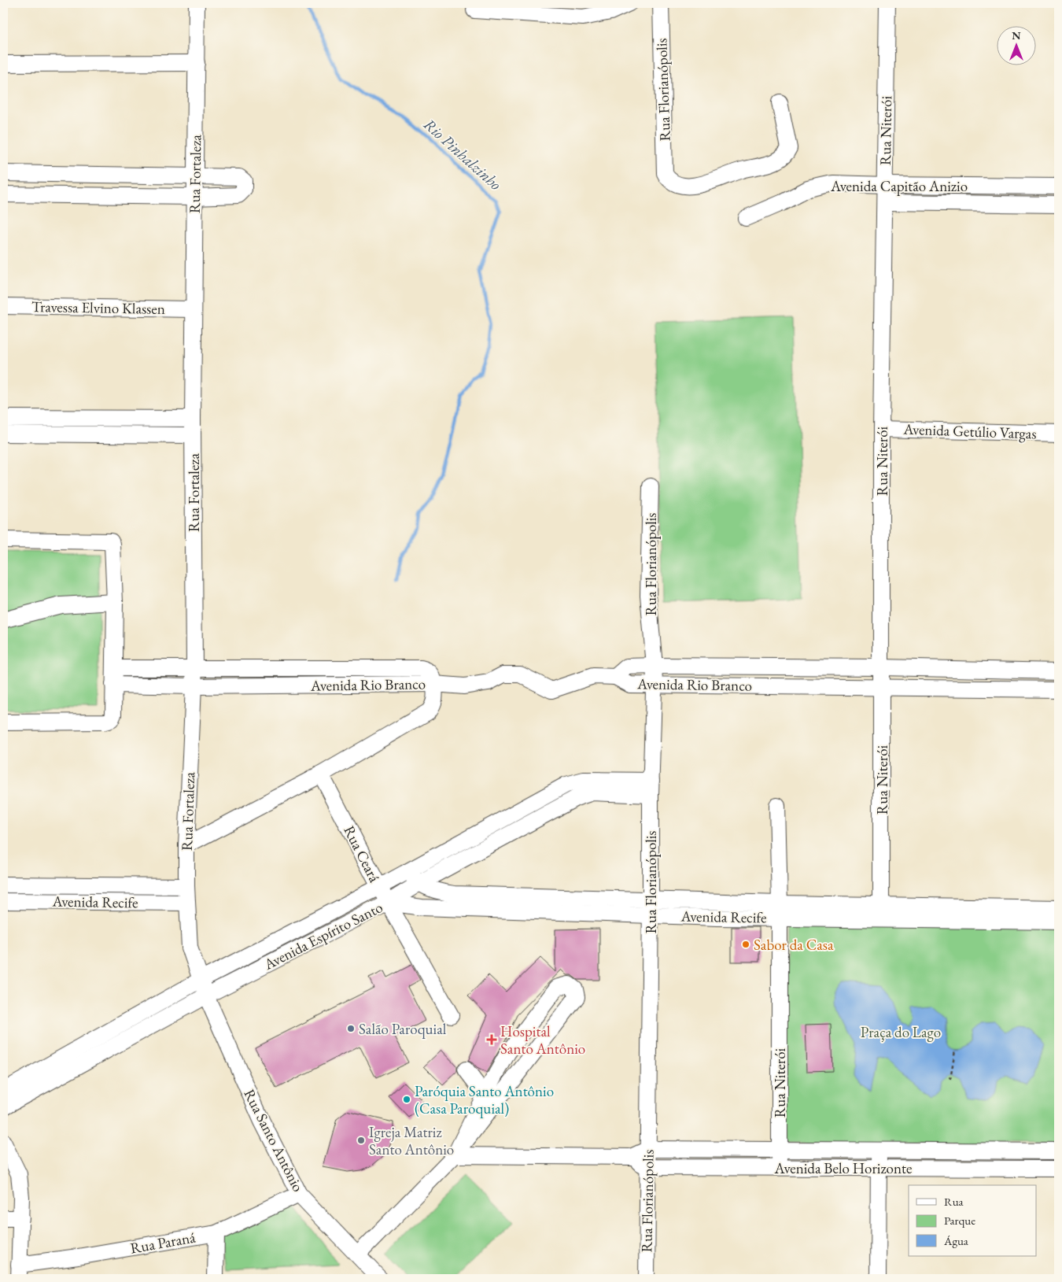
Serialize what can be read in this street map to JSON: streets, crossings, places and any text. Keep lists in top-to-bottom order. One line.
{"streets":{"street":["Rua Florianópolis","Rua Niterói","Rua Fortaleza","Avenida Capitão Anizio","Travessa Elvino Klassen","Avenida Getúlio Vargas","Avenida Rio Branco","Rua Ceará","Avenida Recife","Avenida Espírito Santo","Rua Santo Antônio","Avenida Belo Horizonte","Rua Paraná"]},"crossings":[["Rua Florianópolis","Avenida Rio Branco"],["Rua Florianópolis","Avenida Recife"],["Rua Florianópolis","Avenida Espírito Santo"],["Rua Florianópolis","Avenida Belo Horizonte"],["Rua Niterói","Avenida Capitão Anizio"],["Rua Niterói","Avenida Getúlio Vargas"],["Rua Niterói","Avenida Rio Branco"],["Rua Niterói","Avenida Recife"],["Rua Niterói","Avenida Belo Horizonte"],["Rua Fortaleza","Travessa Elvino Klassen"],["Rua Fortaleza","Avenida Rio Branco"],["Rua Fortaleza","Avenida Recife"],["Rua Fortaleza","Avenida Espírito Santo"],["Rua Fortaleza","Rua Santo Antônio"],["Rua Ceará","Avenida Recife"],["Rua Ceará","Avenida Espírito Santo"],["Avenida Recife","Avenida Espírito Santo"],["Avenida Espírito Santo","Rua Santo Antônio"],["Rua Santo Antônio","Rua Paraná"]],"water":["Rio Pinhalzinho"],"parks":["Praça do Lago"],"places":{"other":["Sabor da Casa","Salão Paroquial","Paróquia Santo Antônio (Casa Paroquial)","Igreja Matriz Santo Antônio"],"health":["Hospital Santo Antônio"]},"legend":["Rua","Parque","Água"],"north":"top"}
